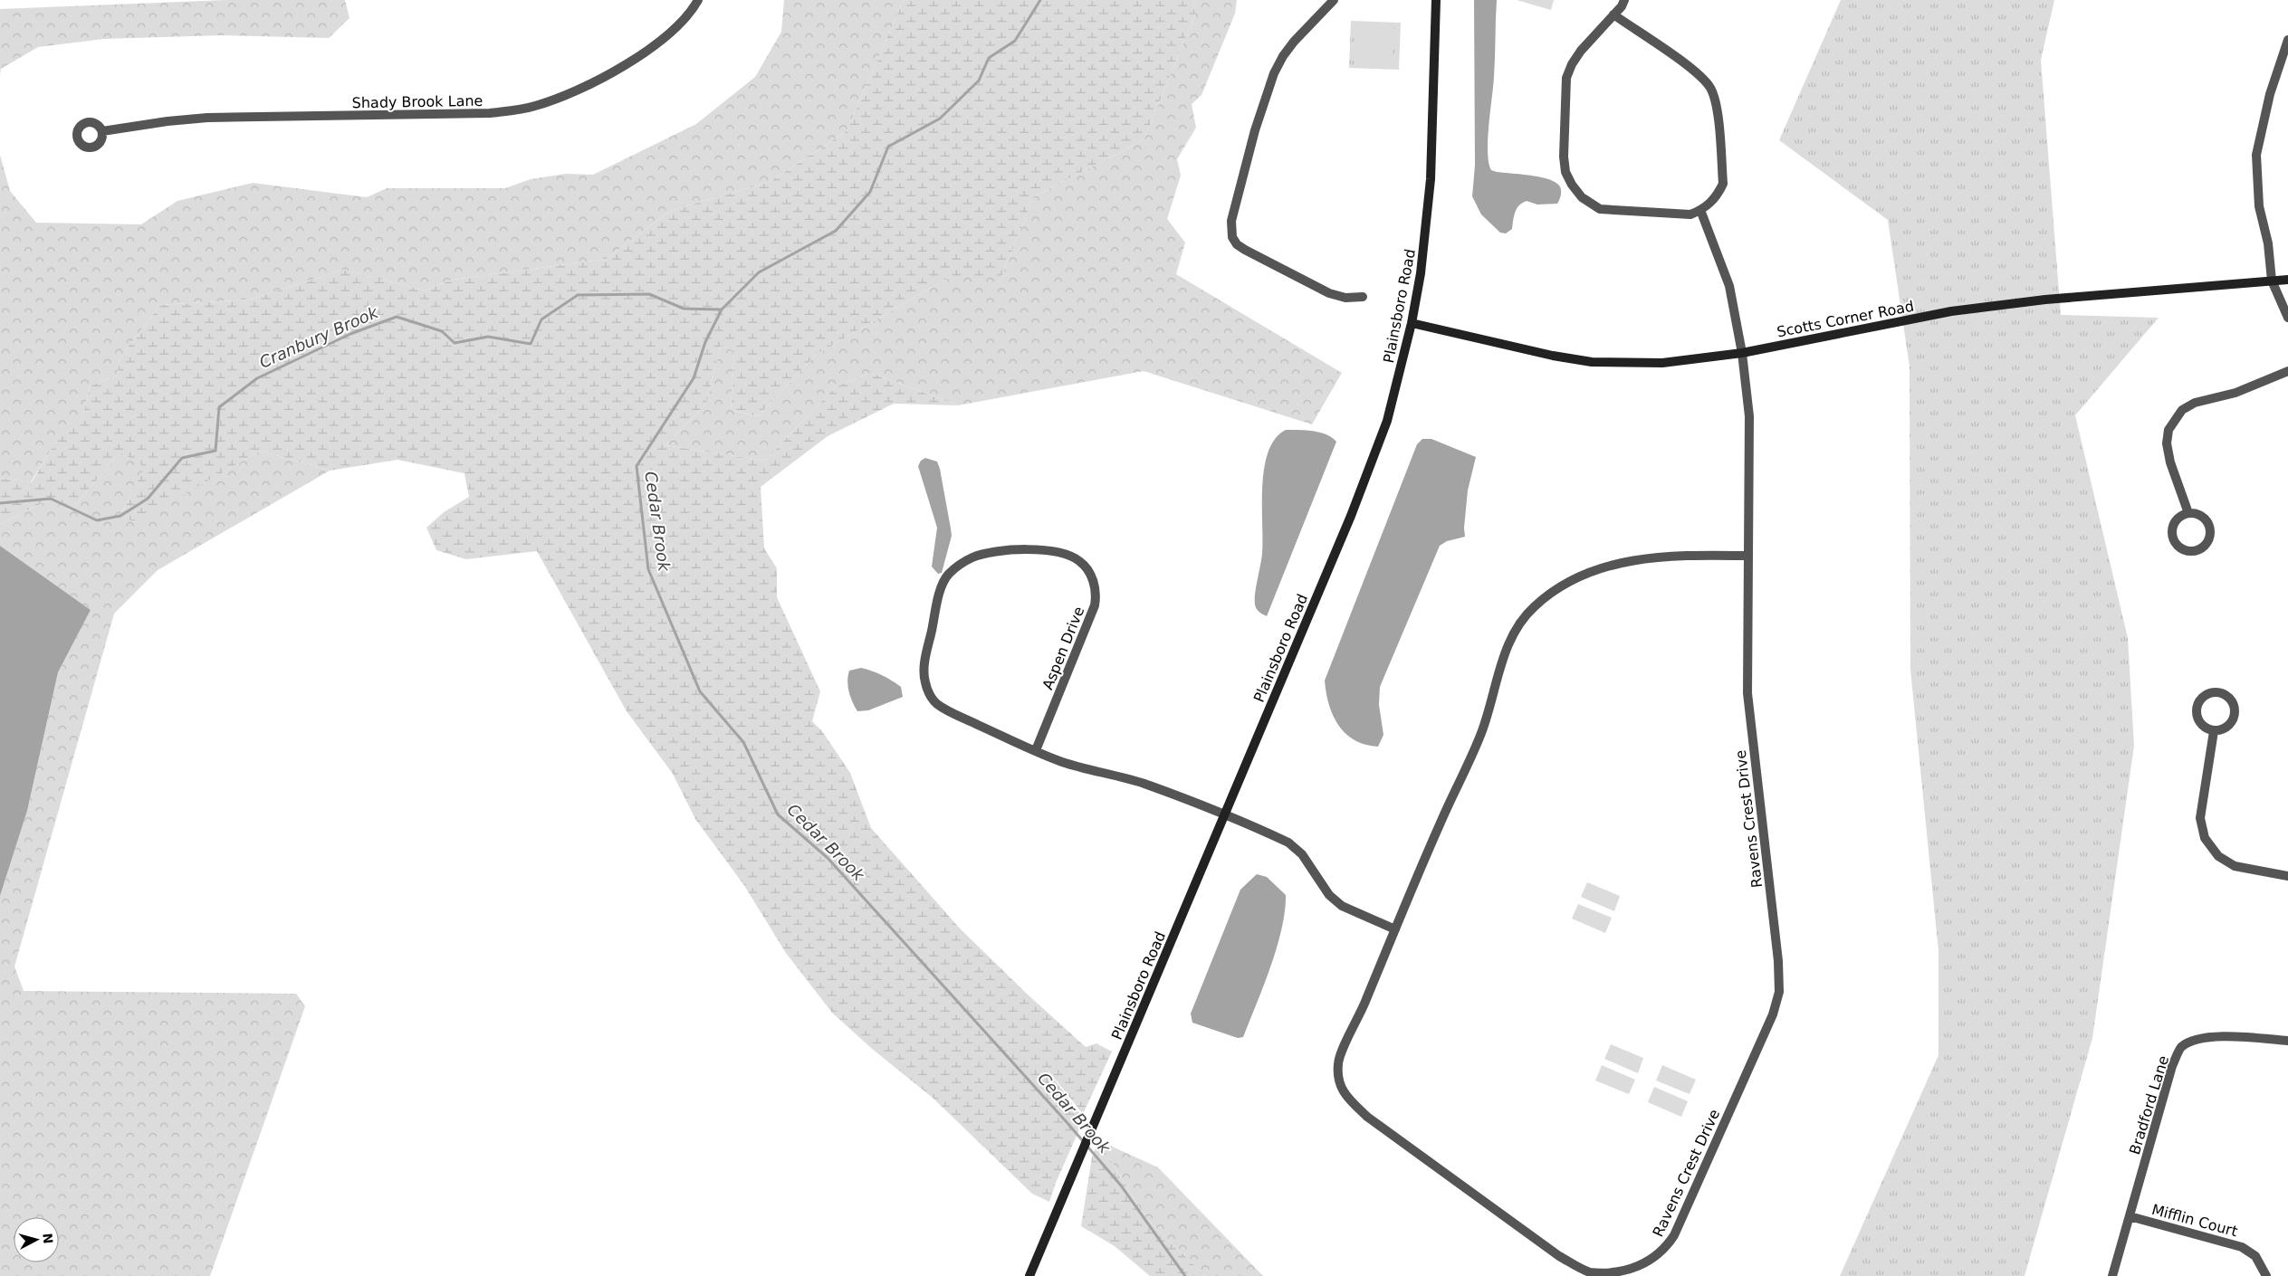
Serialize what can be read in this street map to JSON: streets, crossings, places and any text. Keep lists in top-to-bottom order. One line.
{"streets":{"street":["Shady Brook Lane","Plainsboro Road","Scotts Corner Road","Aspen Drive","Ravens Crest Drive","Bradford Lane","Mifflin Court"]},"crossings":[["Plainsboro Road","Scotts Corner Road"],["Plainsboro Road","Aspen Drive"],["Scotts Corner Road","Ravens Crest Drive"],["Bradford Lane","Mifflin Court"]],"water":["Cranbury Brook","Cedar Brook"],"north":"right"}
